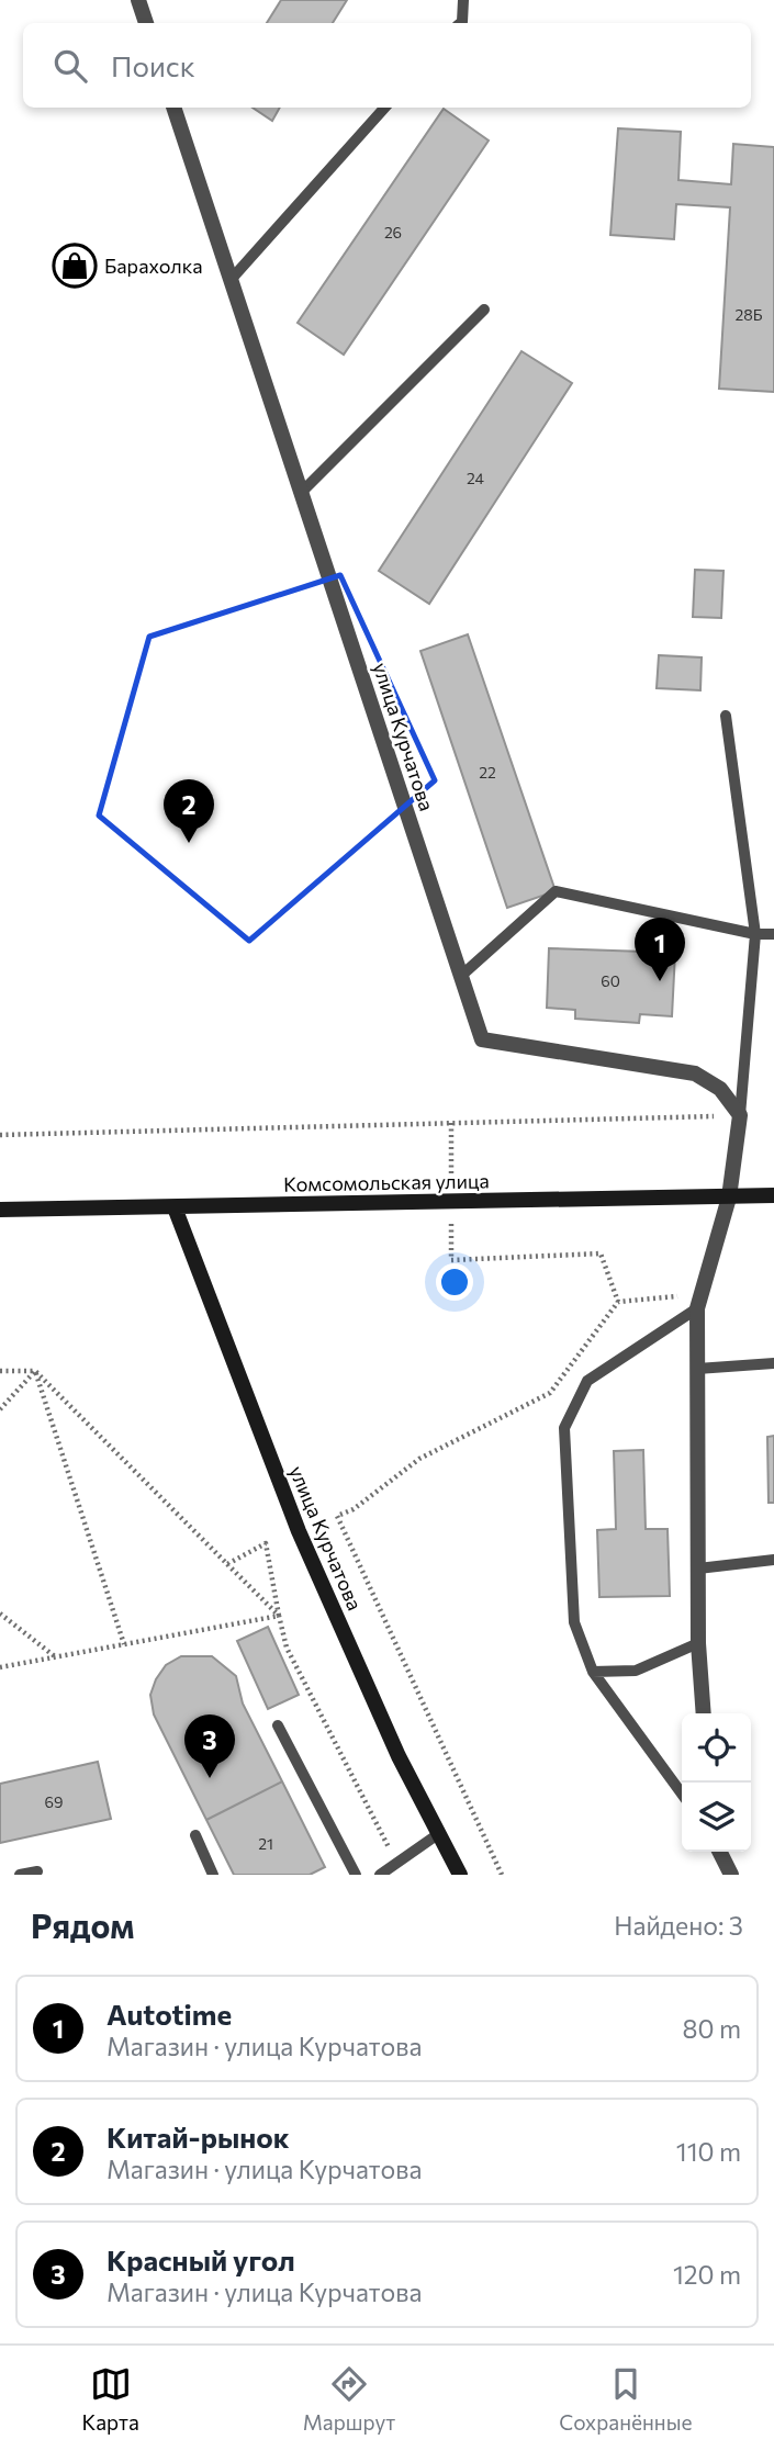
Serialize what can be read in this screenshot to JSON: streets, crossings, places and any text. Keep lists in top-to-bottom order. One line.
{"streets":{"main road":["улица Курчатова","Комсомольская улица"]},"crossings":[["улица Курчатова","Комсомольская улица"]],"places":{"shop":["Барахолка"]},"house_numbers":["26","28Б","24","22","60","69","21"],"page":{"search":"Поиск","pins":["2","1","3"],"heading":["Рядом","Найдено: 3"],"list":[{"mark":"1","name":"Autotime","note":"Магазин · улица Курчатова","value":"80 m"},{"mark":"2","name":"Китай-рынок","note":"Магазин · улица Курчатова","value":"110 m"},{"mark":"3","name":"Красный угол","note":"Магазин · улица Курчатова","value":"120 m"}],"nav":["Карта","Маршрут","Сохранённые"]}}
